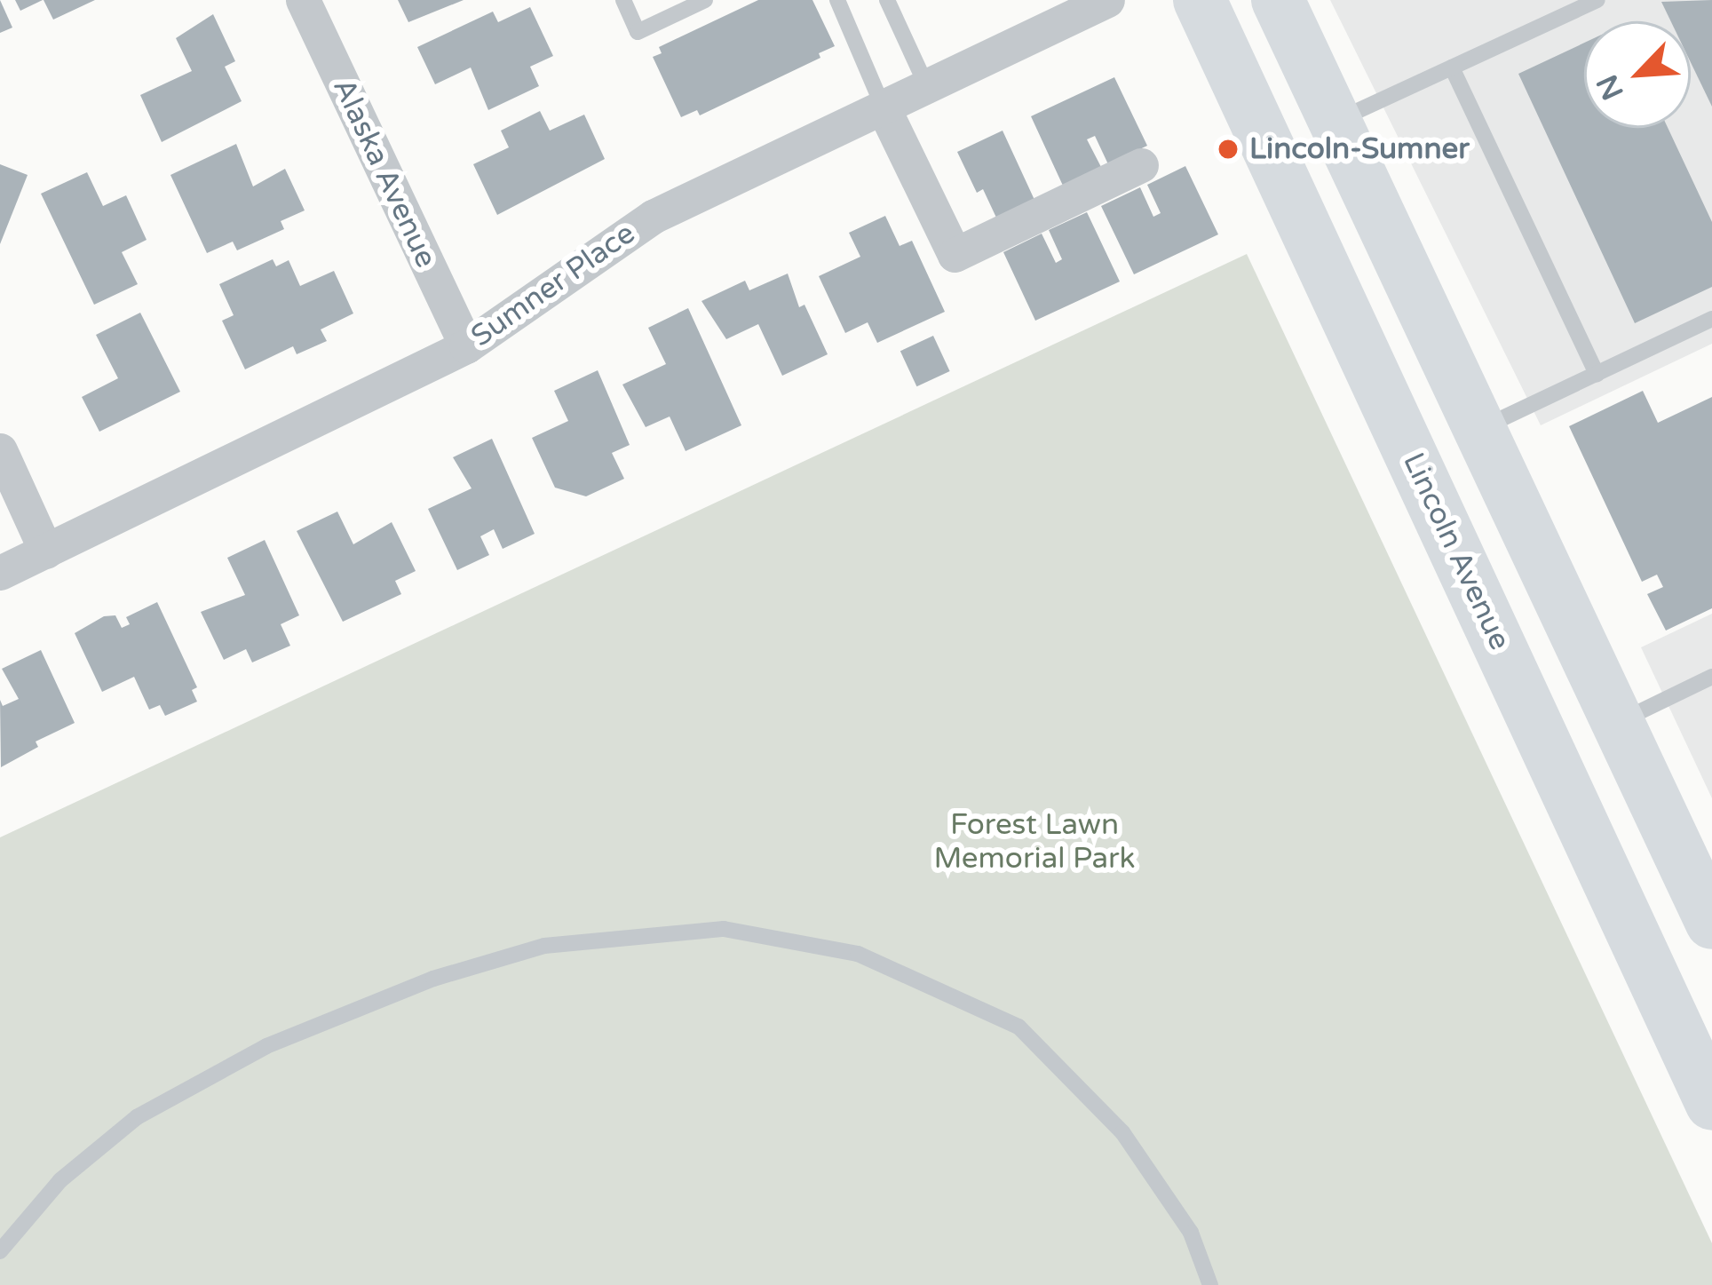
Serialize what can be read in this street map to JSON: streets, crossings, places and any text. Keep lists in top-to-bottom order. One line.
{"streets":{"main road":["Lincoln Avenue"],"street":["Alaska Avenue","Sumner Place"]},"crossings":[["Alaska Avenue","Sumner Place"]],"parks":["Forest Lawn Memorial Park"],"places":["Lincoln-Sumner"],"north":"bottom left"}
